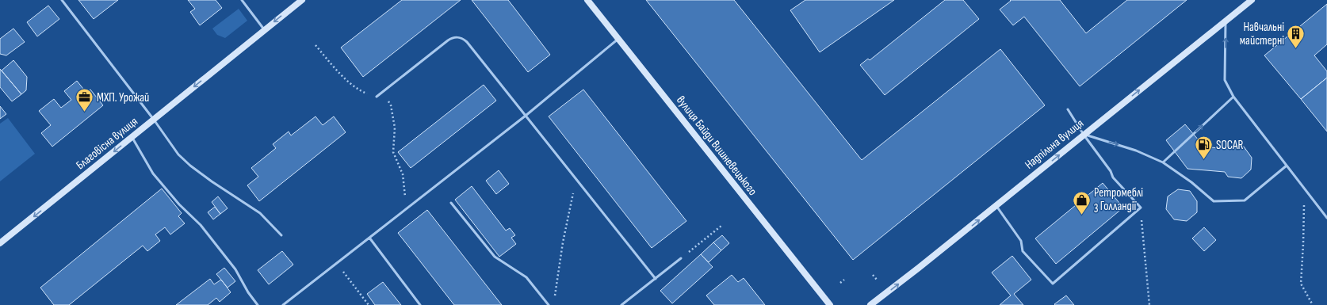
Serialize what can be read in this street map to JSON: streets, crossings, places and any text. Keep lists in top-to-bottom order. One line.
{"streets":{"main road":["Благовісна вулиця","Надпільна вулиця","вулиця Байди Вишневецького"]},"one_way":["Благовісна вулиця","Надпільна вулиця"],"places":{"building":["Навчальні майстерні"],"office":["МХП. Урожай"],"fuel station":["SOCAR"],"shop":["Ретромеблі з Голландії"]}}
